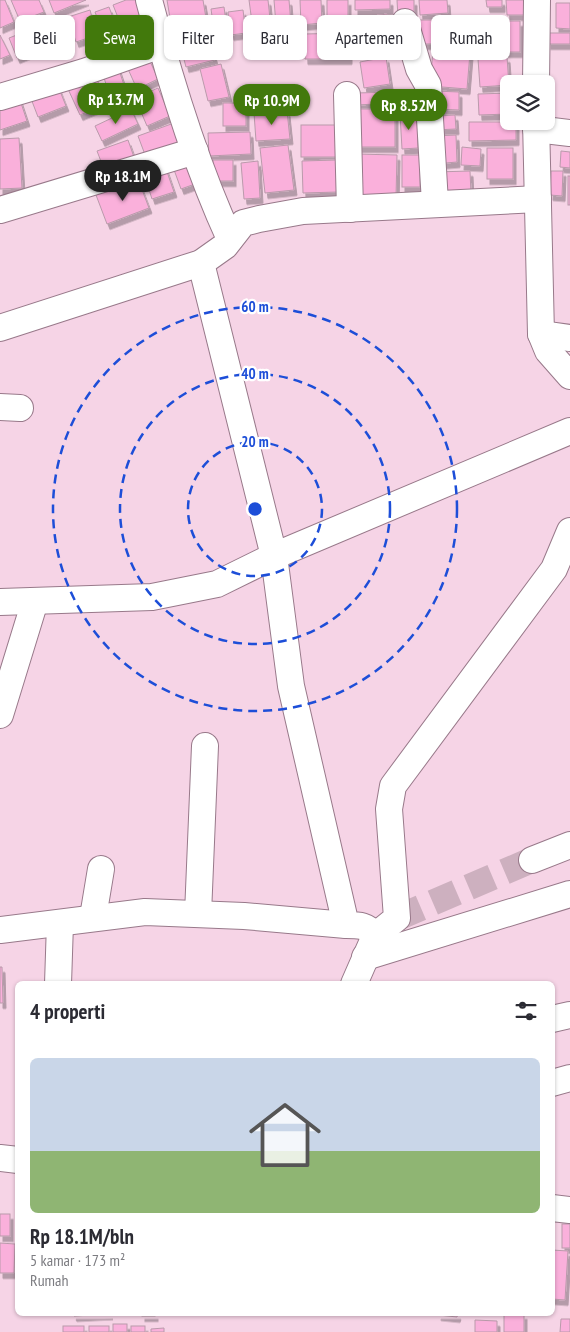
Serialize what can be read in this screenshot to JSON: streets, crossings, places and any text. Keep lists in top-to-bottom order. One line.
{"page":{"chip":["Beli","Sewa","Filter","Baru","Apartemen","Rumah"],"price":["Rp 13.7M","Rp 10.9M","Rp 8.52M","Rp 18.1M"],"heading":"4 properti","list":[{"name":"Rp 18.1M/bln","note":"5 kamar · 173 m² · Rumah"}]},"rings":["60 m","40 m","20 m"]}
